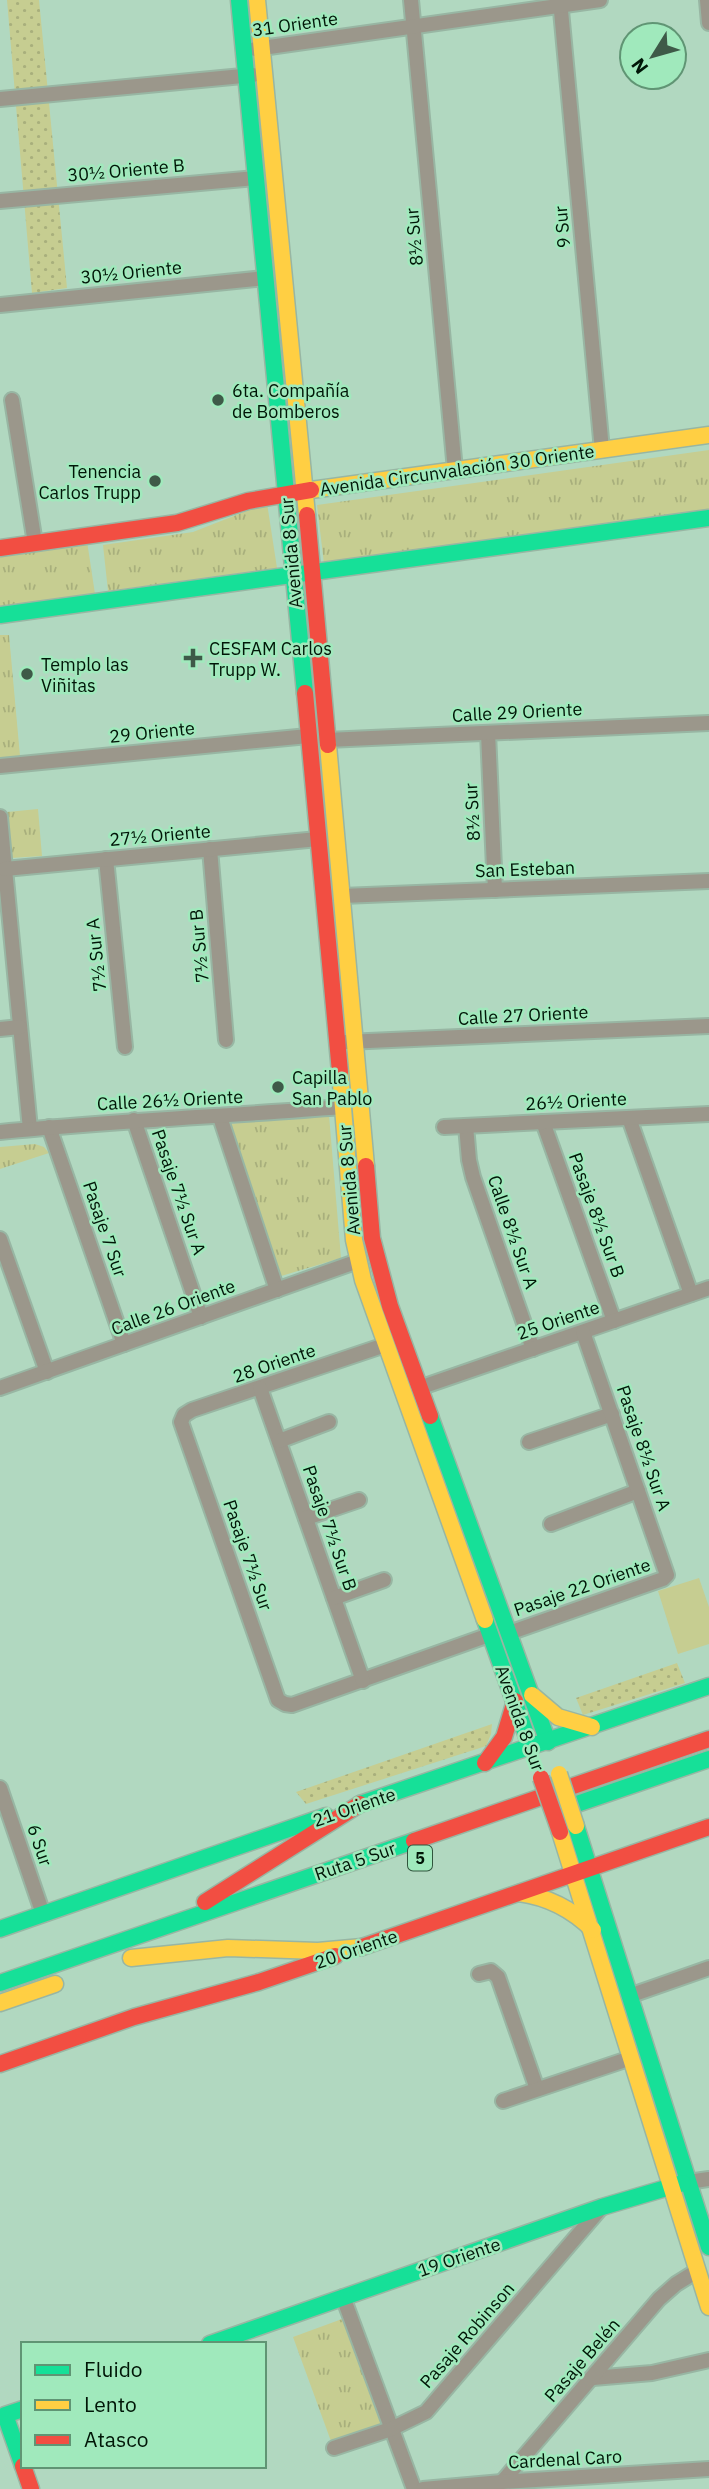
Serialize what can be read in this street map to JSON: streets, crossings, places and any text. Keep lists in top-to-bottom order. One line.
{"streets":{"main road":["Avenida Circunvalación 30 Oriente","Avenida 8 Sur","21 Oriente","5","Ruta 5 Sur","20 Oriente","19 Oriente"],"street":["31 Oriente","30½ Oriente B","9 Sur","8½ Sur","30½ Oriente","Calle 29 Oriente","29 Oriente","27½ Oriente","San Esteban","7½ Sur B","7½ Sur A","Calle 27 Oriente","Calle 26½ Oriente","26½ Oriente","Pasaje 7½ Sur A","Pasaje 8½ Sur B","Pasaje 7 Sur","Calle 8½ Sur A","Calle 26 Oriente","25 Oriente","28 Oriente","Pasaje 8½ Sur A","Pasaje 7½ Sur B","Pasaje 7½ Sur","Pasaje 22 Oriente","6 Sur","Pasaje Robinson","Pasaje Belén","Cardenal Caro"]},"crossings":[["31 Oriente","9 Sur"],["31 Oriente","8½ Sur"],["31 Oriente","Avenida 8 Sur"],["30½ Oriente B","Avenida 8 Sur"],["9 Sur","Avenida Circunvalación 30 Oriente"],["8½ Sur","Avenida Circunvalación 30 Oriente"],["8½ Sur","Calle 29 Oriente"],["8½ Sur","San Esteban"],["30½ Oriente","Avenida 8 Sur"],["Avenida Circunvalación 30 Oriente","Avenida 8 Sur"],["Avenida 8 Sur","Calle 29 Oriente"],["Avenida 8 Sur","29 Oriente"],["Avenida 8 Sur","27½ Oriente"],["Avenida 8 Sur","San Esteban"],["Avenida 8 Sur","Calle 27 Oriente"],["Avenida 8 Sur","Calle 26½ Oriente"],["Avenida 8 Sur","Calle 26 Oriente"],["Avenida 8 Sur","25 Oriente"],["Avenida 8 Sur","28 Oriente"],["Avenida 8 Sur","Pasaje 22 Oriente"],["Avenida 8 Sur","21 Oriente"],["Avenida 8 Sur","20 Oriente"],["Avenida 8 Sur","19 Oriente"],["Avenida 8 Sur","Pasaje Belén"],["27½ Oriente","7½ Sur B"],["27½ Oriente","7½ Sur A"],["Calle 26½ Oriente","Pasaje 7½ Sur A"],["Calle 26½ Oriente","Pasaje 7 Sur"],["26½ Oriente","Pasaje 8½ Sur B"],["26½ Oriente","Calle 8½ Sur A"],["Pasaje 7½ Sur A","Calle 26 Oriente"],["Pasaje 8½ Sur B","25 Oriente"],["Pasaje 7 Sur","Calle 26 Oriente"],["Calle 8½ Sur A","25 Oriente"],["25 Oriente","Pasaje 8½ Sur A"],["28 Oriente","Pasaje 7½ Sur B"],["28 Oriente","Pasaje 7½ Sur"],["Pasaje 8½ Sur A","Pasaje 22 Oriente"],["Pasaje 7½ Sur B","Pasaje 7½ Sur"],["21 Oriente","6 Sur"],["19 Oriente","Pasaje Robinson"],["Pasaje Belén","Cardenal Caro"]],"places":{"other":["6ta. Compañía de Bomberos","Tenencia Carlos Trupp","Templo las Viñitas","Capilla San Pablo"],"health":["CESFAM Carlos Trupp W."]},"legend":["Fluido","Lento","Atasco"],"north":"bottom left"}
